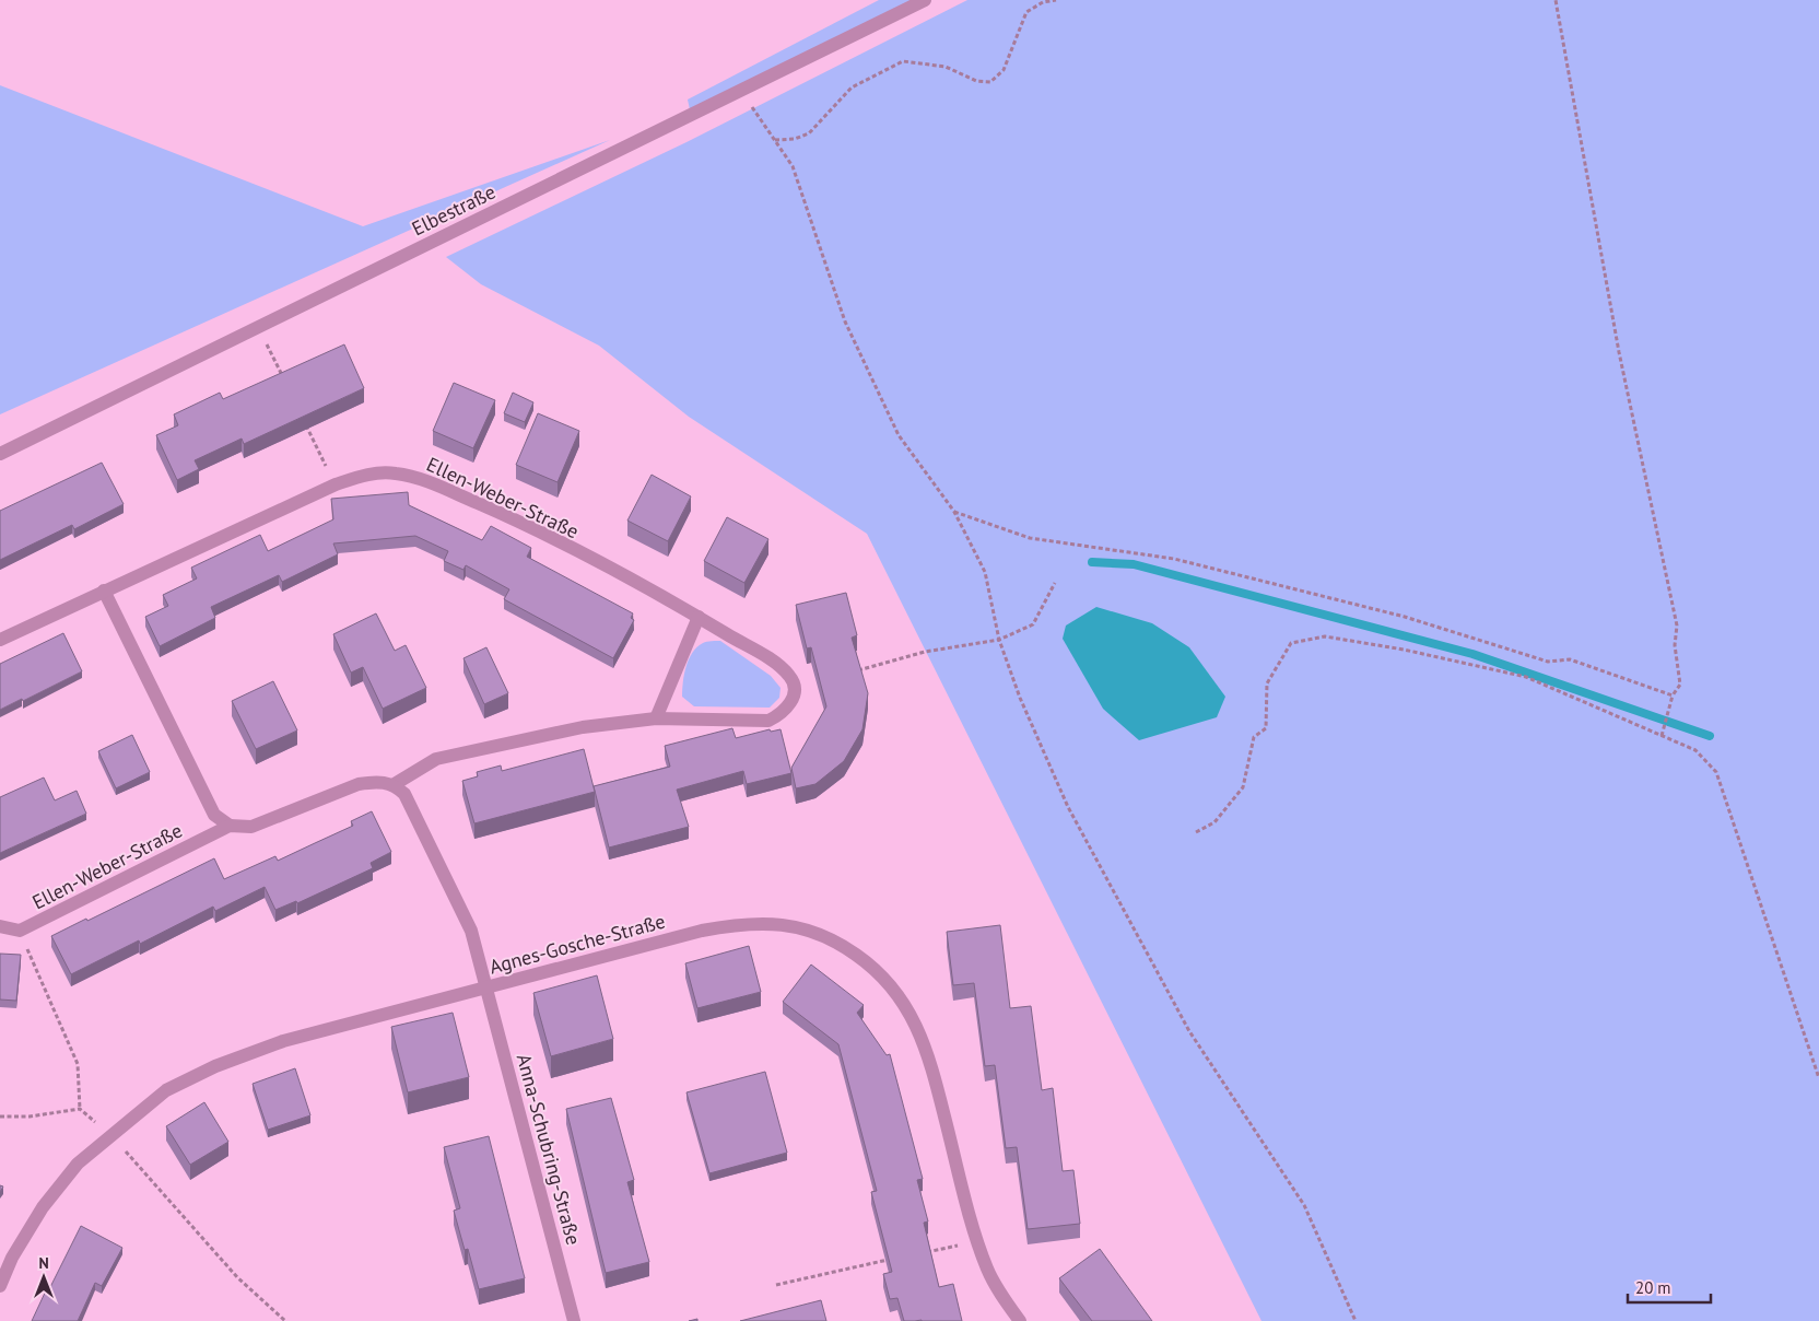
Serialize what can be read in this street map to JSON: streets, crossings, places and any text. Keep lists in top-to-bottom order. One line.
{"streets":{"street":["Elbestraße","Ellen-Weber-Straße","Agnes-Gosche-Straße","Anna-Schubring-Straße"]},"crossings":[["Agnes-Gosche-Straße","Anna-Schubring-Straße"]],"scale_bar":"20 m","north":"top"}
